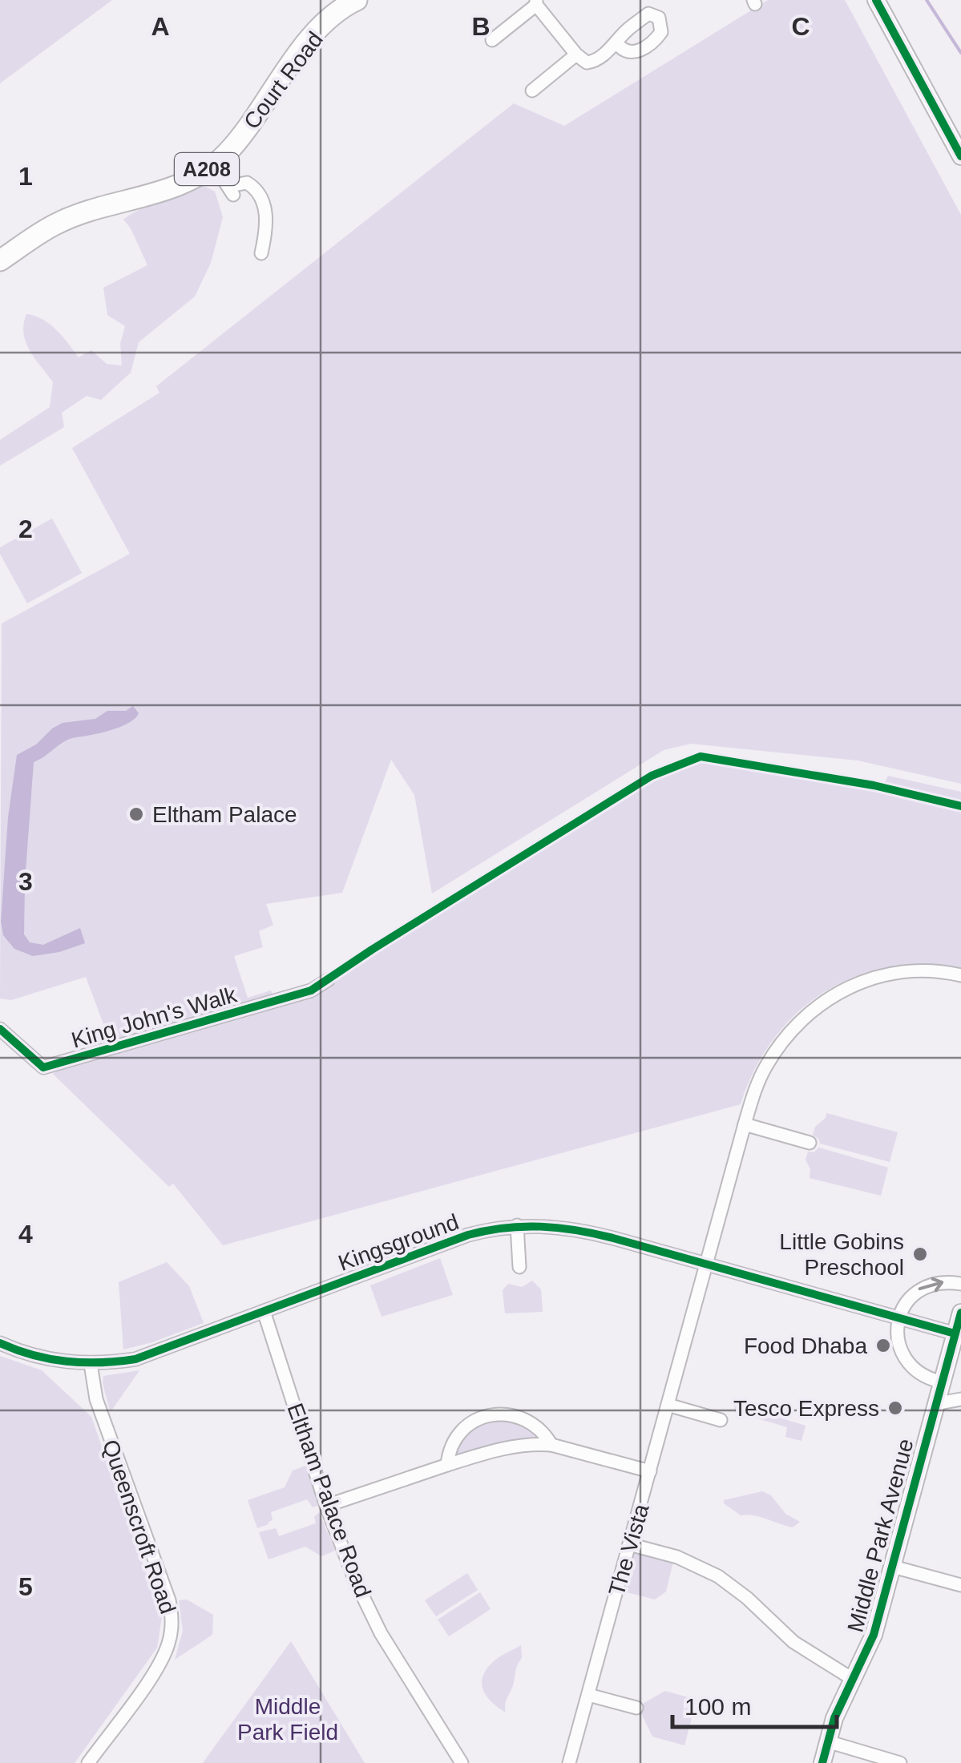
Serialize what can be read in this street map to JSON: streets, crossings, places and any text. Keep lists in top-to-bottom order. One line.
{"streets":{"main road":["Court Road","A208"],"street":["King John's Walk","Kingsground","Eltham Palace Road","Queenscroft Road","Middle Park Avenue","The Vista"]},"crossings":[["Kingsground","Eltham Palace Road"],["Kingsground","Queenscroft Road"],["Kingsground","Middle Park Avenue"],["Kingsground","The Vista"]],"parks":["Middle Park Field"],"places":["Eltham Palace","Little Gobins Preschool","Food Dhaba","Tesco Express"],"scale_bar":"100 m","grid":{"columns":["A","B","C"],"rows":["1","2","3","4","5"]}}
